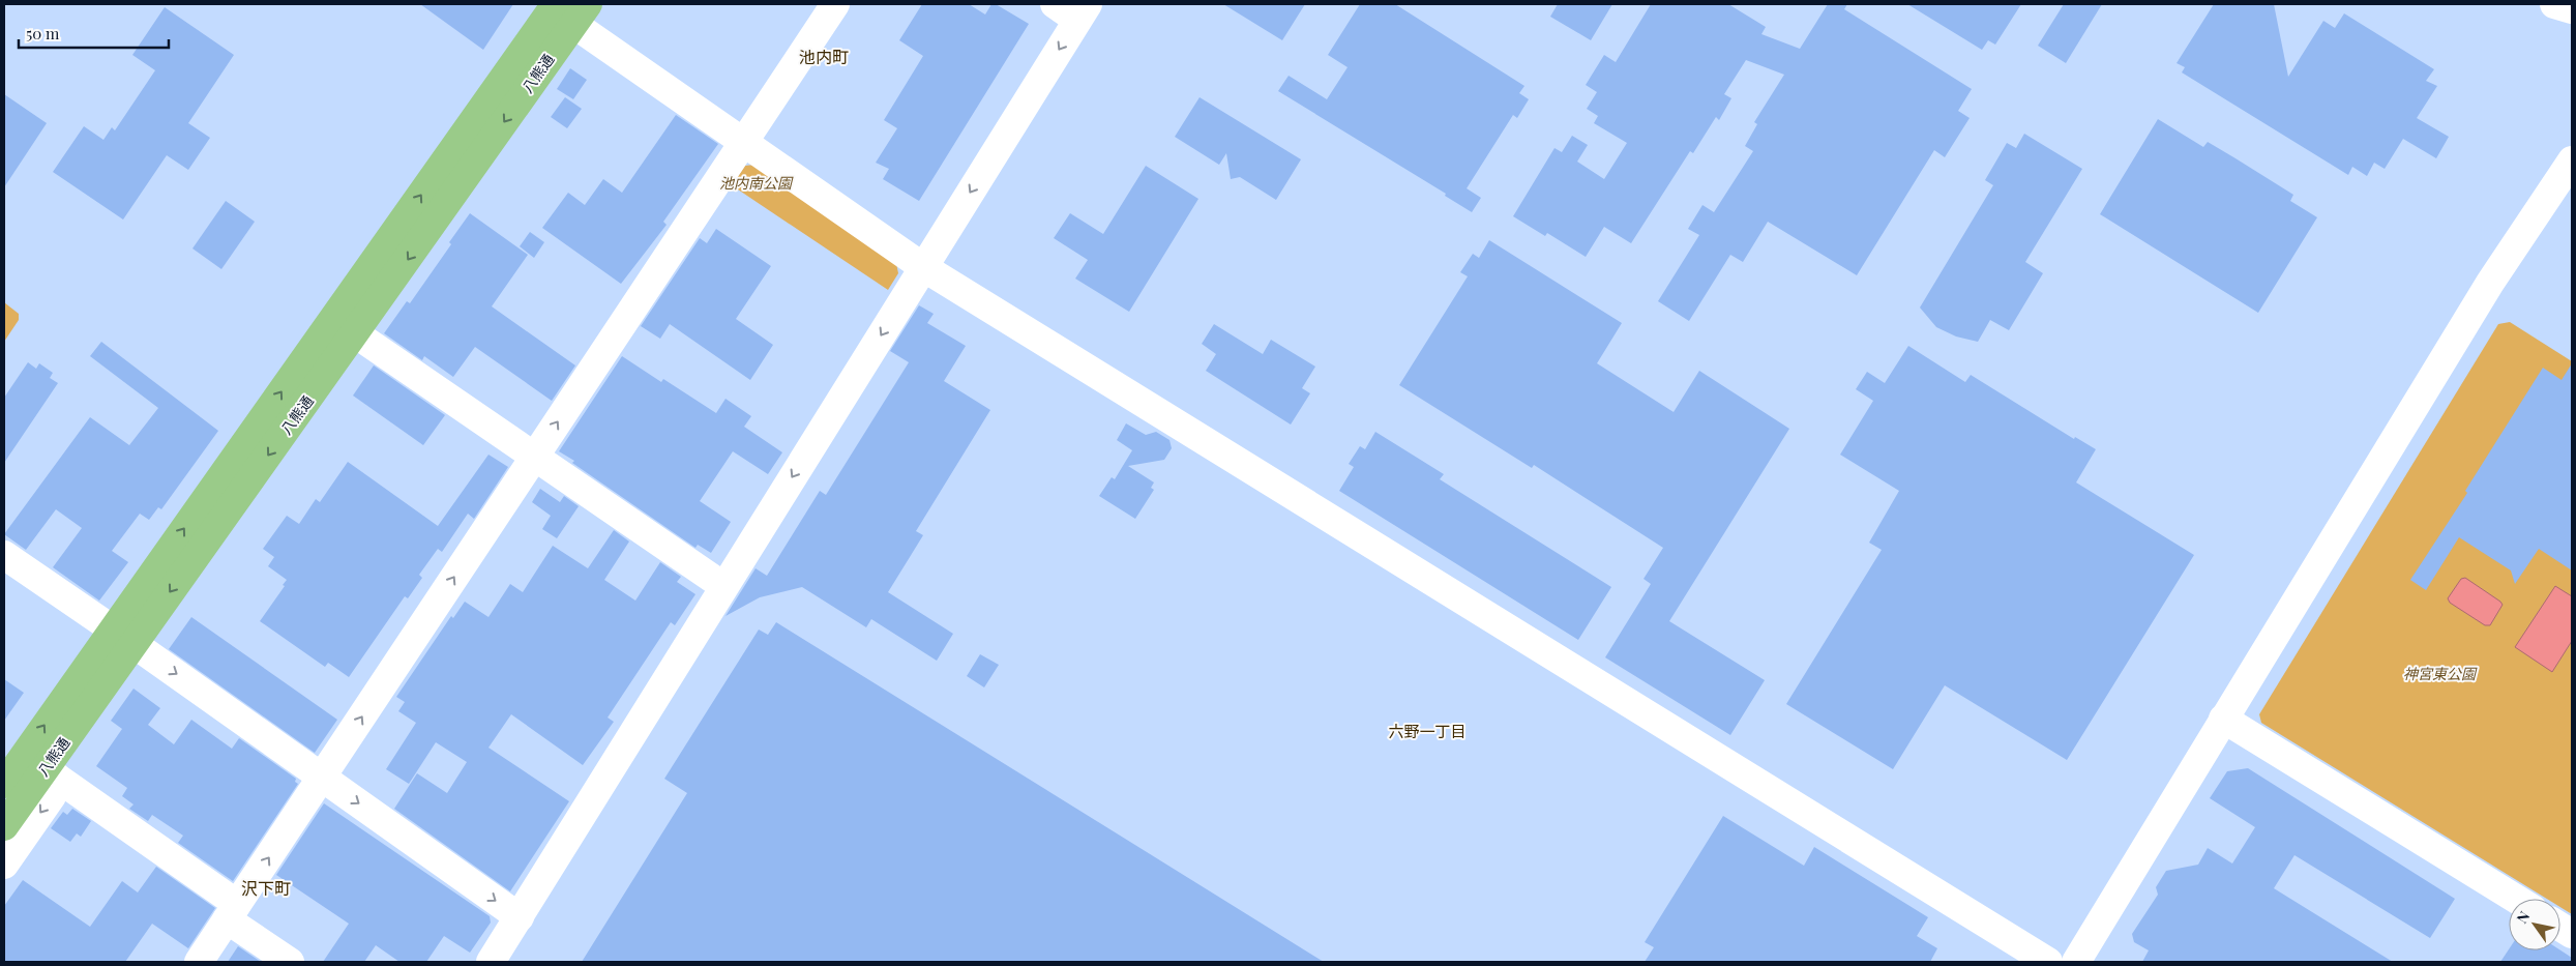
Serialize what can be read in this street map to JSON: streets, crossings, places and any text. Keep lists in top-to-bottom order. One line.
{"streets":{"main road":["八熊通"]},"districts":["池内町","六野一丁目","沢下町"],"parks":["池内南公園","神宮東公園"],"scale_bar":"50 m","north":"top left"}
